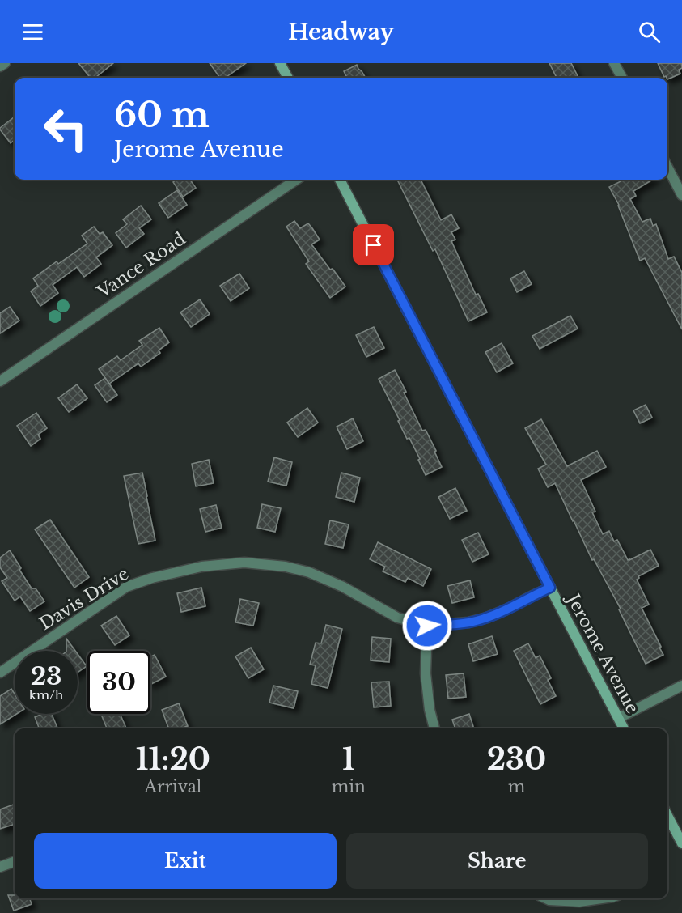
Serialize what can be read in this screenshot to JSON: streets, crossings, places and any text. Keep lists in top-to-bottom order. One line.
{"streets":{"main road":["Jerome Avenue"],"street":["Vance Road","Davis Drive"]},"crossings":[["Davis Drive","Jerome Avenue"]],"page":{"header":"Headway","turn":["60 m","Jerome Avenue"],"speed":"23 km/h","limit":"30","eta":["11:20","Arrival","1","min","230","m"],"buttons":["Exit","Share"]}}
